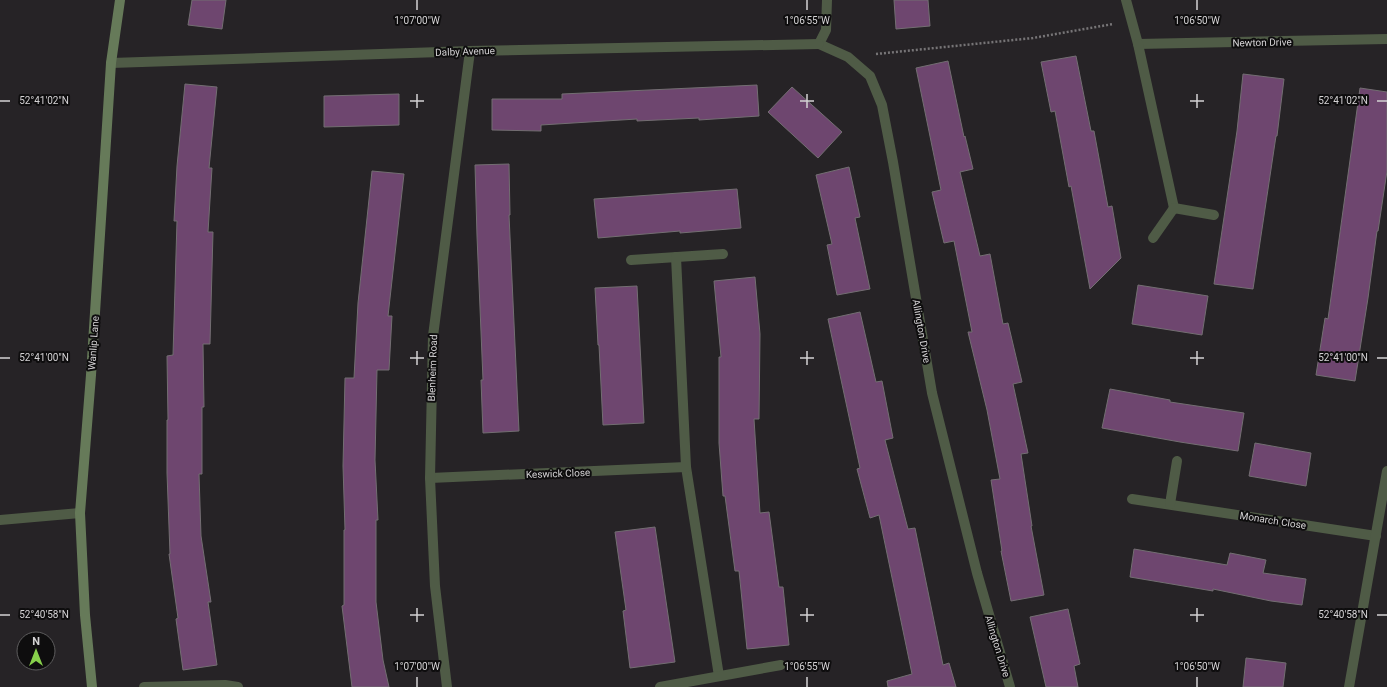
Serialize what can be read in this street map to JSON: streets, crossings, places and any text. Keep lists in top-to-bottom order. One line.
{"streets":{"street":["Newton Drive","Dalby Avenue","Allington Drive","Wanlip Lane","Blenheim Road","Keswick Close","Monarch Close"]},"crossings":[["Dalby Avenue","Allington Drive"],["Dalby Avenue","Wanlip Lane"],["Dalby Avenue","Blenheim Road"],["Blenheim Road","Keswick Close"]],"north":"top","coordinates":["1°07'00\"W","1°06'55\"W","1°06'50\"W","52°41'02\"N","52°41'00\"N","52°40'58\"N"]}
